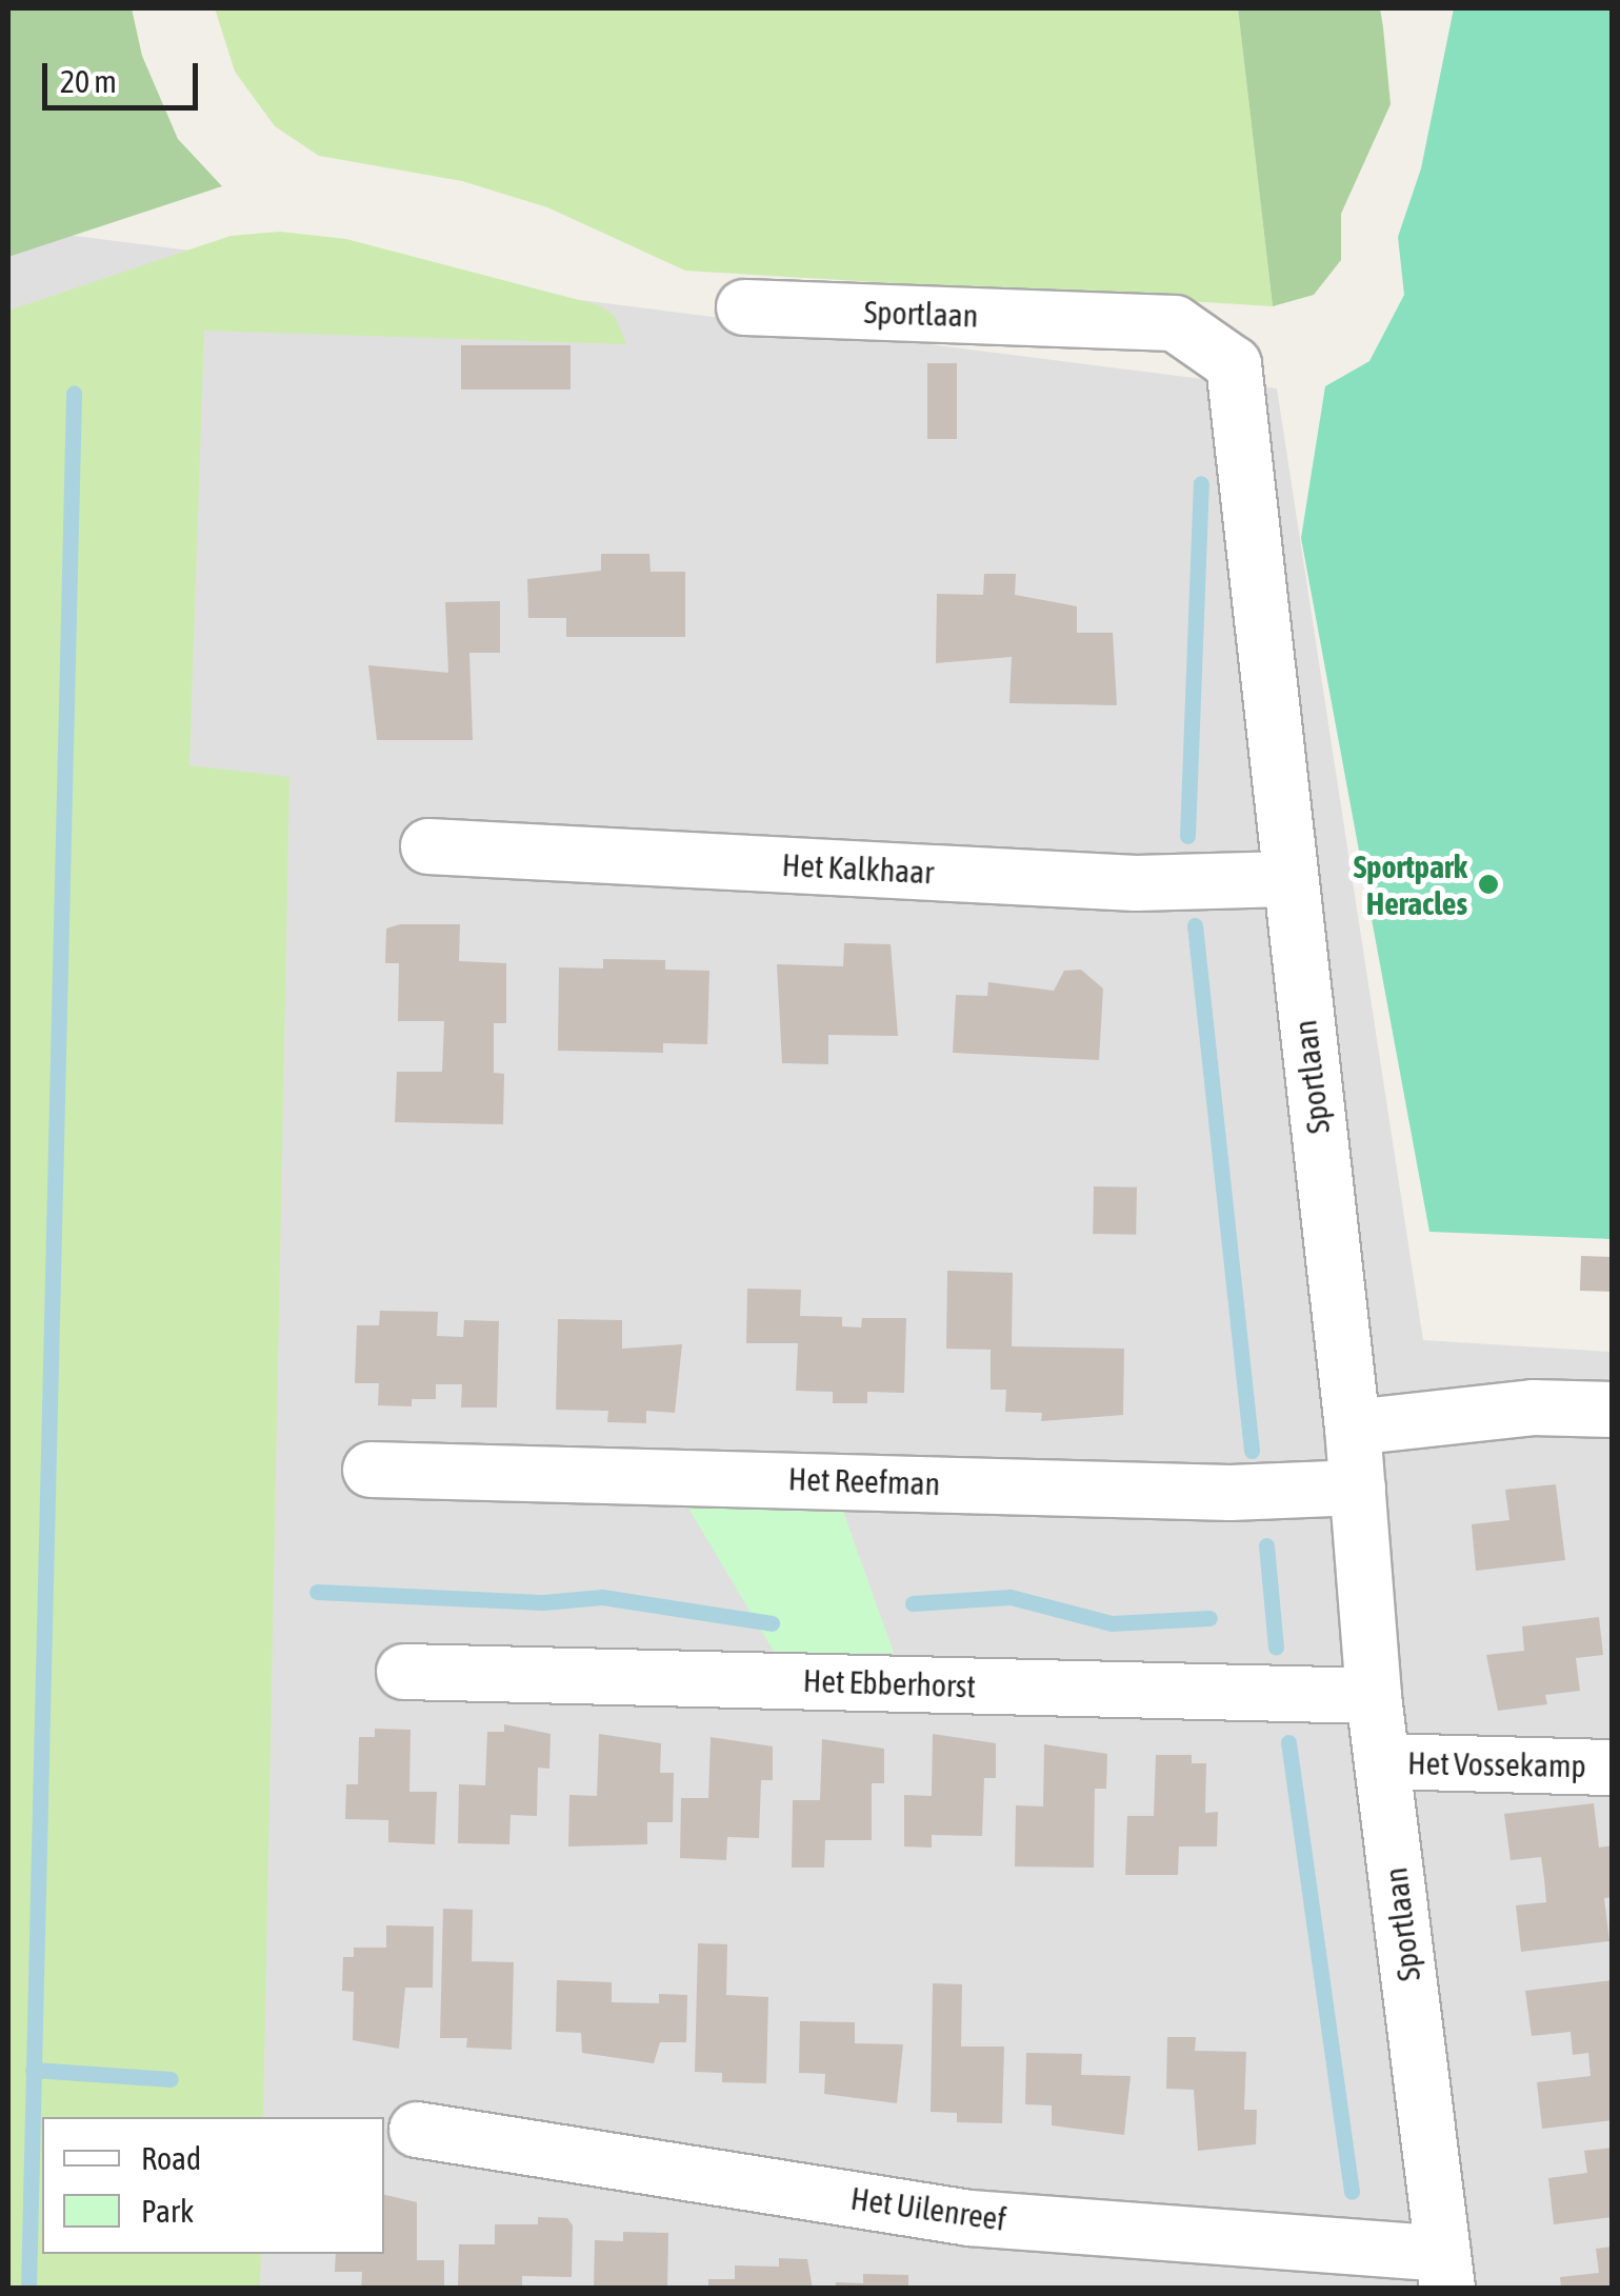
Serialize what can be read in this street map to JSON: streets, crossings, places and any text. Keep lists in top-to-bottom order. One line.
{"streets":{"street":["Sportlaan","Het Kalkhaar","Het Reefman","Het Ebberhorst","Het Vossekamp","Het Uilenreef"]},"crossings":[["Sportlaan","Het Kalkhaar"],["Sportlaan","Het Reefman"],["Sportlaan","Het Ebberhorst"],["Sportlaan","Het Vossekamp"],["Sportlaan","Het Uilenreef"]],"places":["Sportpark Heracles"],"legend":["Road","Park"],"scale_bar":"20 m"}
